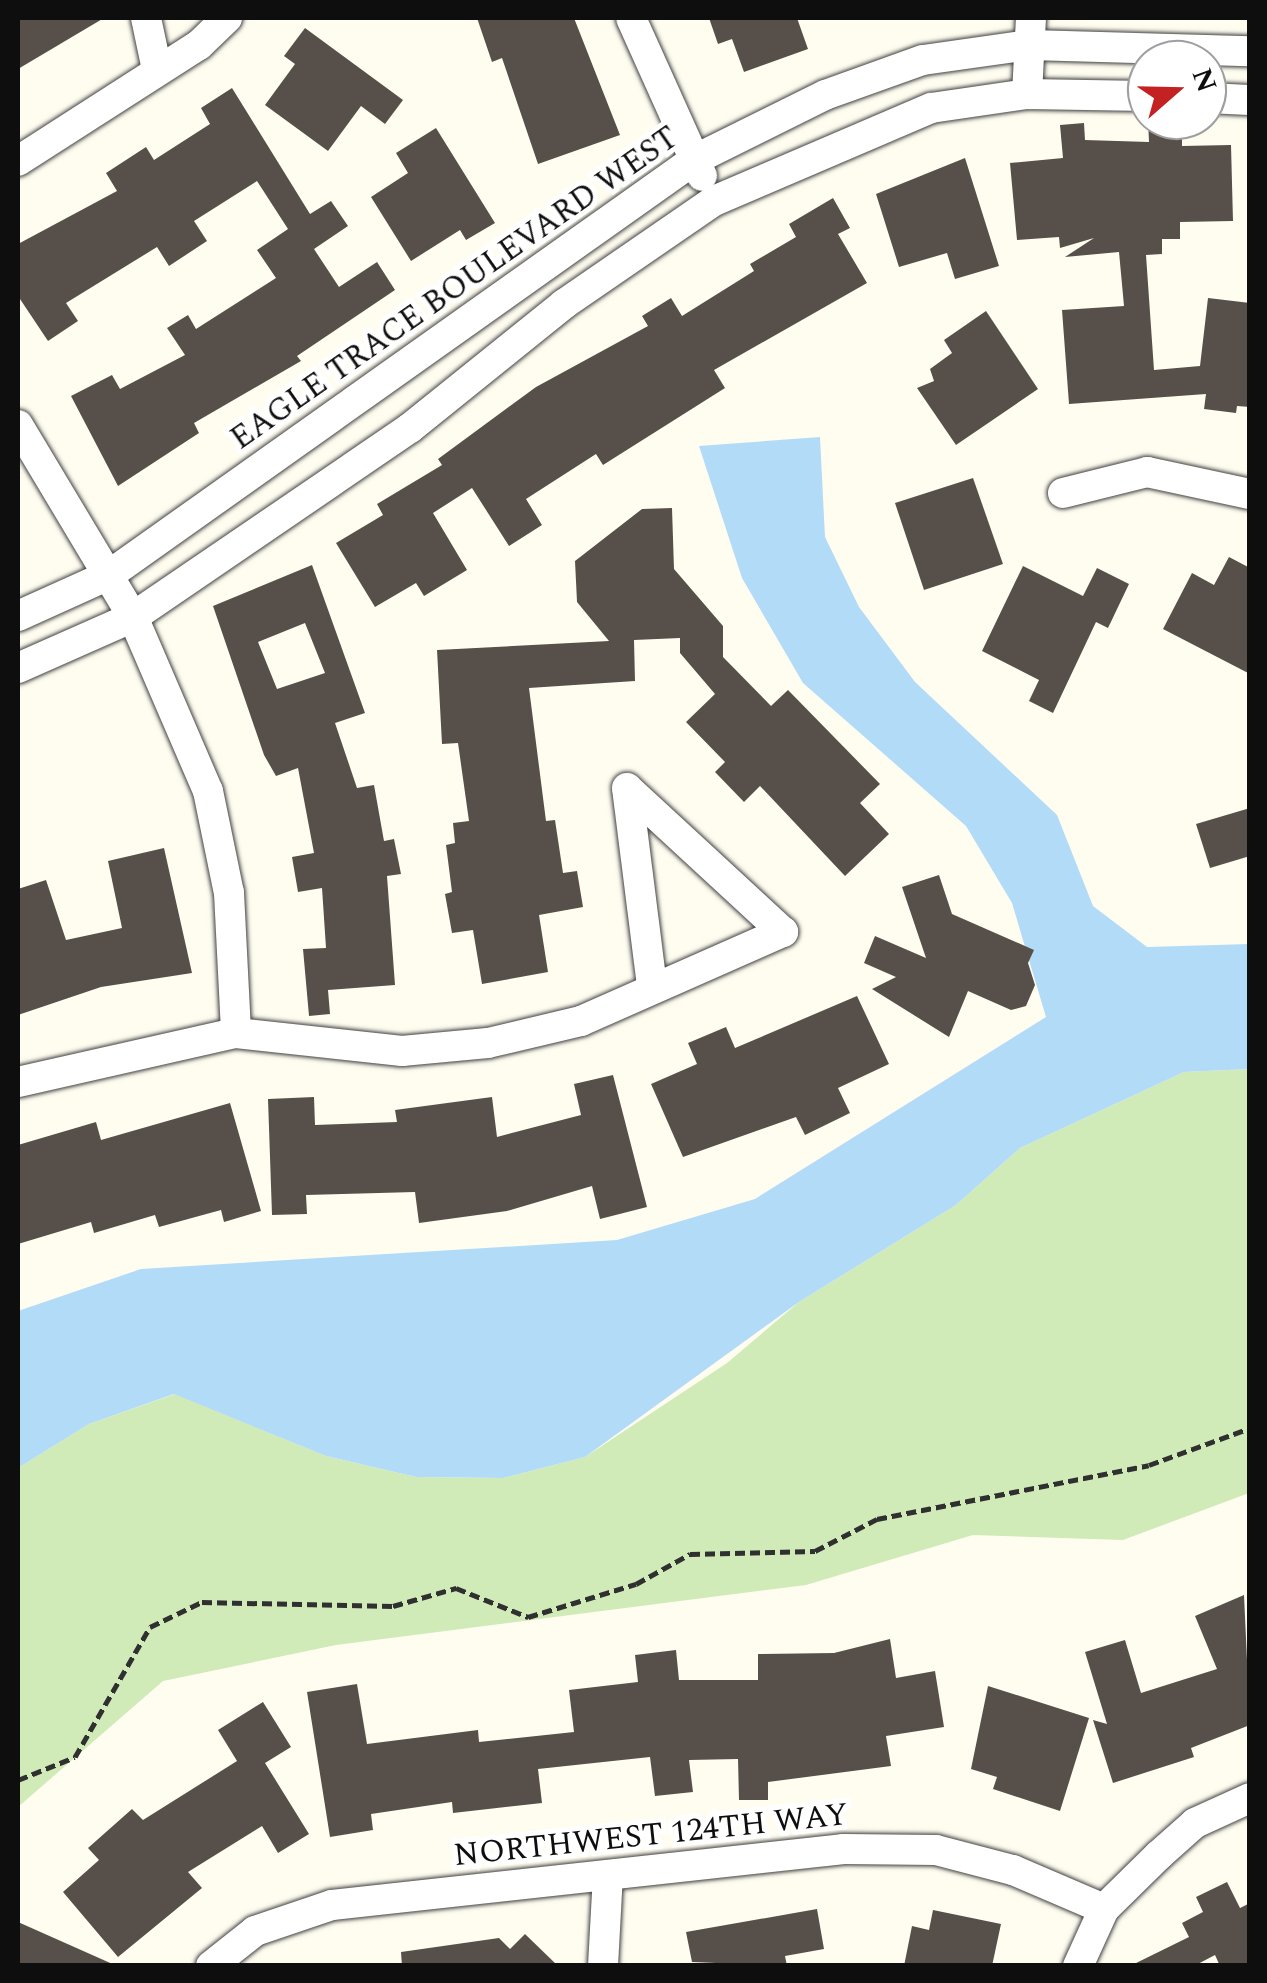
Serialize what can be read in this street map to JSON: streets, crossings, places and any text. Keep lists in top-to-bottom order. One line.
{"streets":{"street":["EAGLE TRACE BOULEVARD WEST","NORTHWEST 124TH WAY"]},"north":"right"}
